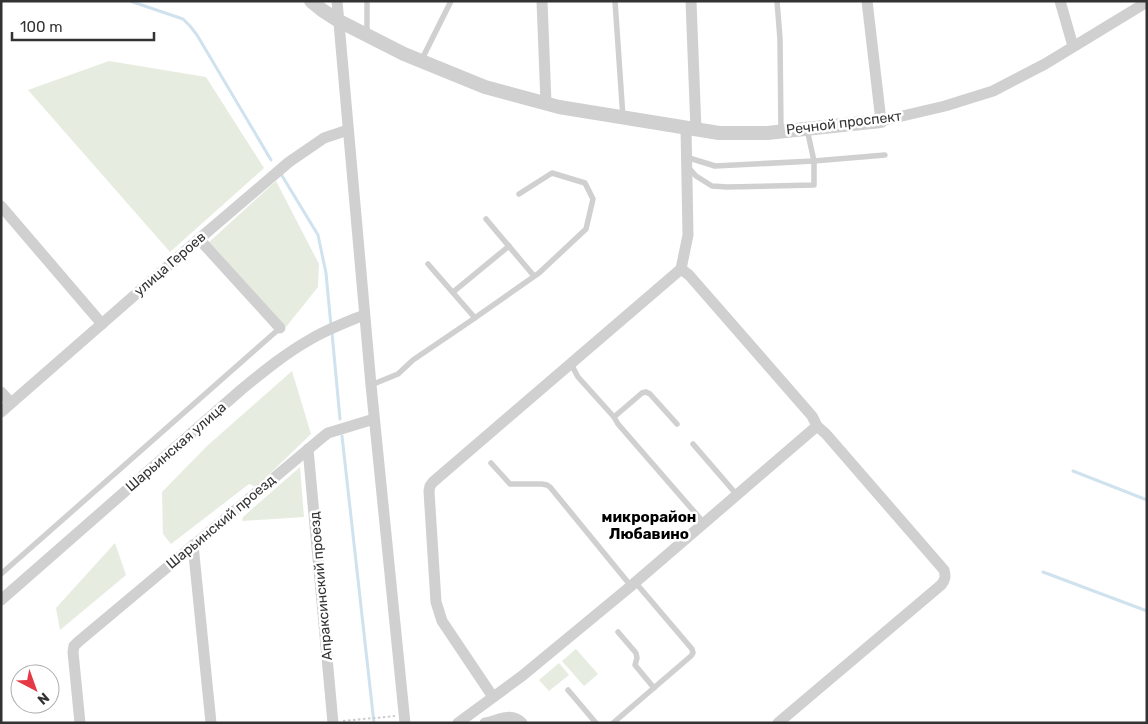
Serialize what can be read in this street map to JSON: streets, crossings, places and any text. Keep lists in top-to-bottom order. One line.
{"streets":{"street":["Речной проспект","улица Героев","Шарьинская улица","Шарьинский проезд","Апраксинский проезд"]},"crossings":[["Шарьинский проезд","Апраксинский проезд"]],"districts":["микрорайон Любавино"],"scale_bar":"100 m","north":"bottom right"}
